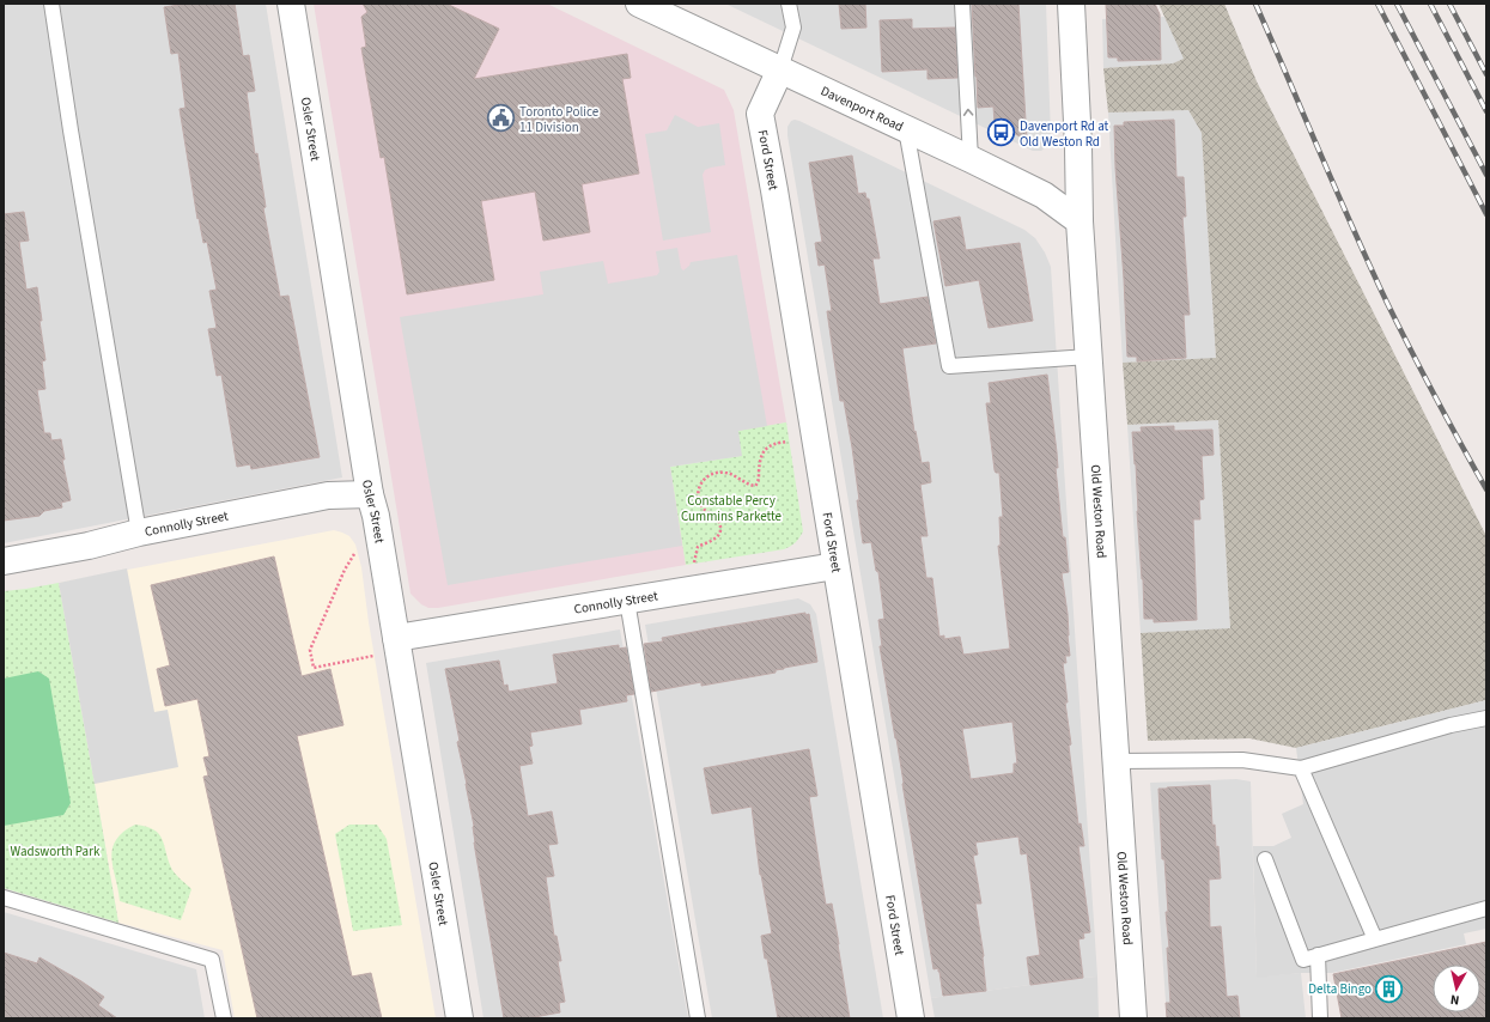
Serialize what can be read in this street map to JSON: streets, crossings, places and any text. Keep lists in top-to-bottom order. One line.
{"streets":{"street":["Davenport Road","Osler Street","Ford Street","Old Weston Road","Connolly Street"]},"crossings":[["Davenport Road","Ford Street"],["Davenport Road","Old Weston Road"],["Osler Street","Connolly Street"],["Ford Street","Connolly Street"]],"parks":["Constable Percy Cummins Parkette","Wadsworth Park"],"places":{"public building":["Toronto Police 11 Division"],"bus stop":["Davenport Rd at Old Weston Rd"],"building":["Delta Bingo"]},"north":"bottom"}
